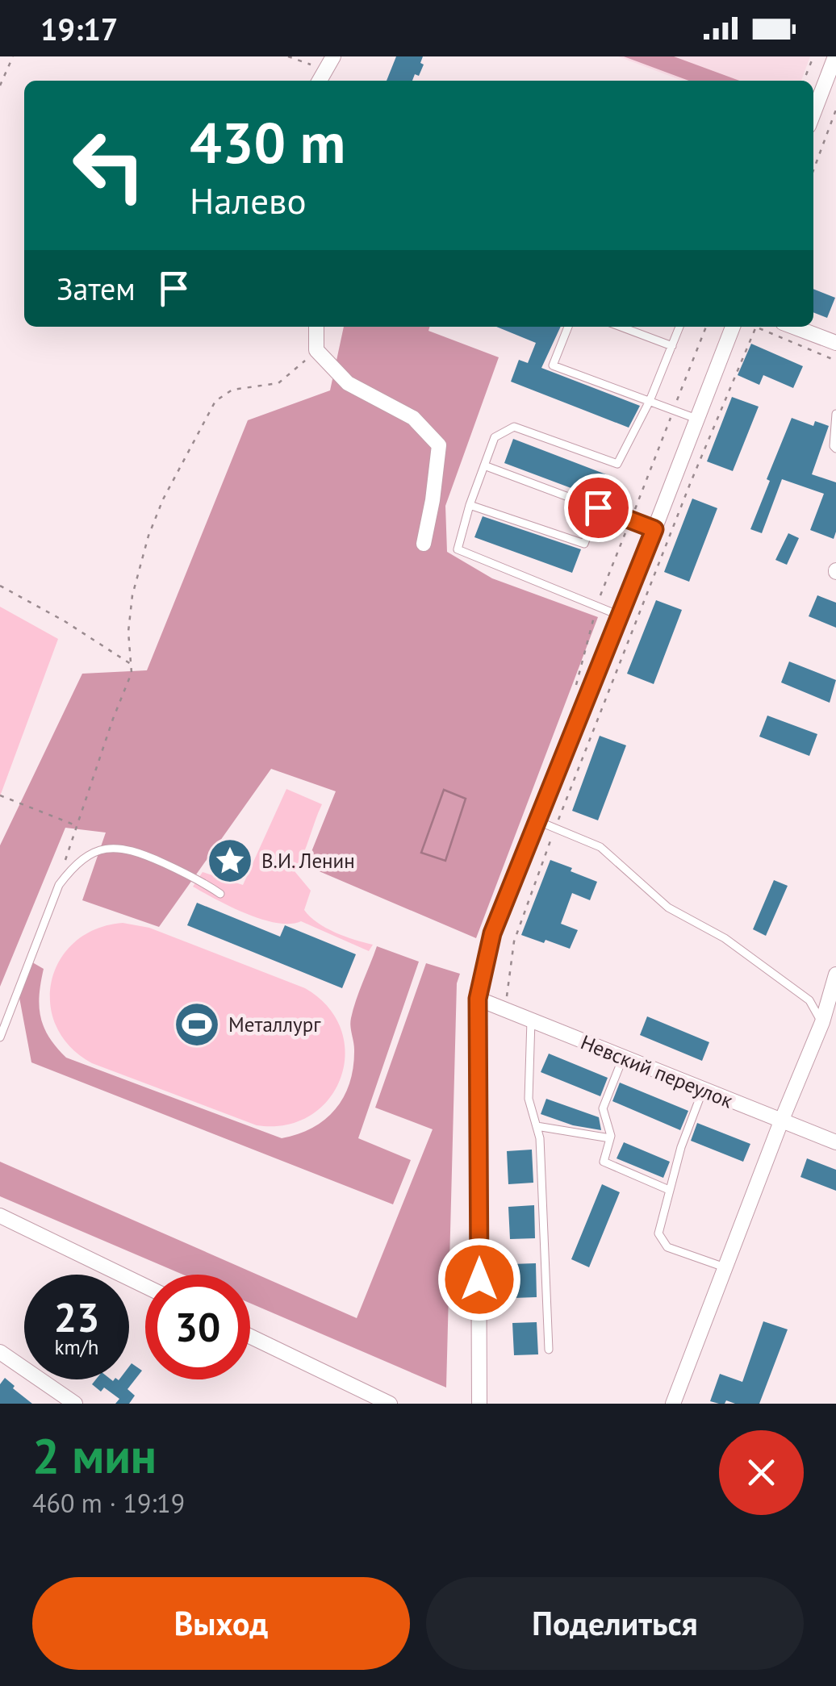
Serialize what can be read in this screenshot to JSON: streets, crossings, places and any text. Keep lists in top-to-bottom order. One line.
{"streets":{"street":["Невский переулок"]},"places":{"place":["В.И. Ленин"],"sports":["Металлург"]},"page":{"status":"19:17","turn":["430 m","Налево"],"then":"Затем","speed":"23 km/h","limit":"30","heading":["2 мин","460 m · 19:19"],"buttons":["Выход","Поделиться"]}}
